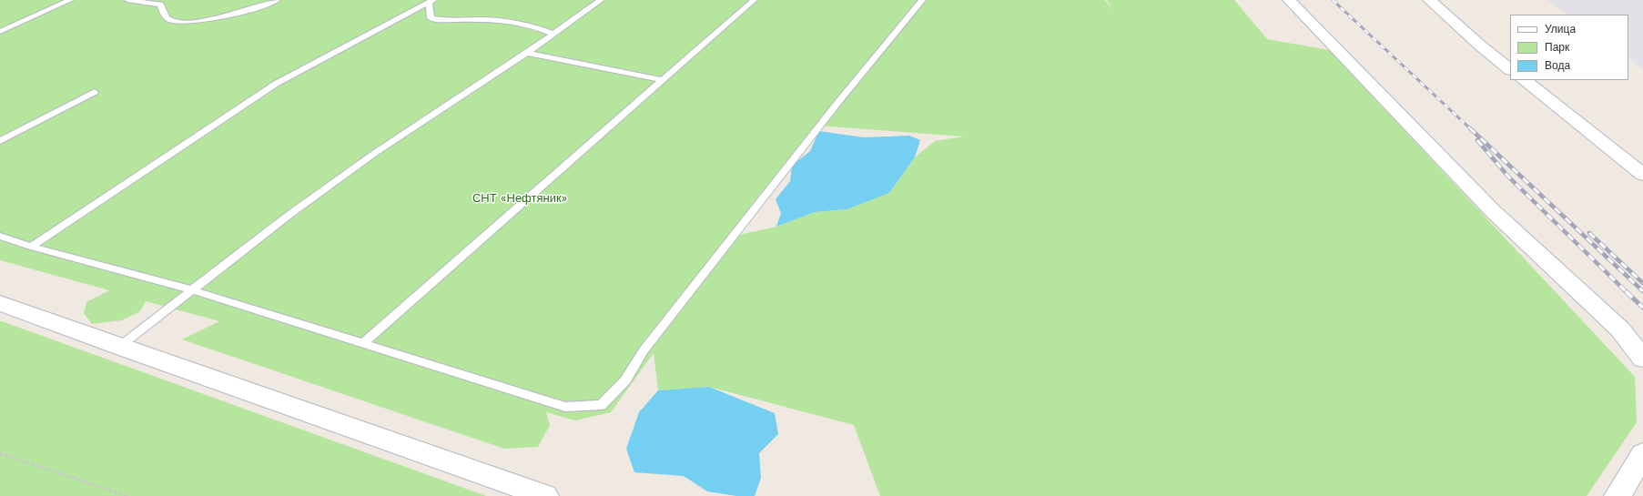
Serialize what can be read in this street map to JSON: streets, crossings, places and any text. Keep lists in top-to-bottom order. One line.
{"parks":["СНТ «Нефтяник»"],"legend":["Улица","Парк","Вода"]}
